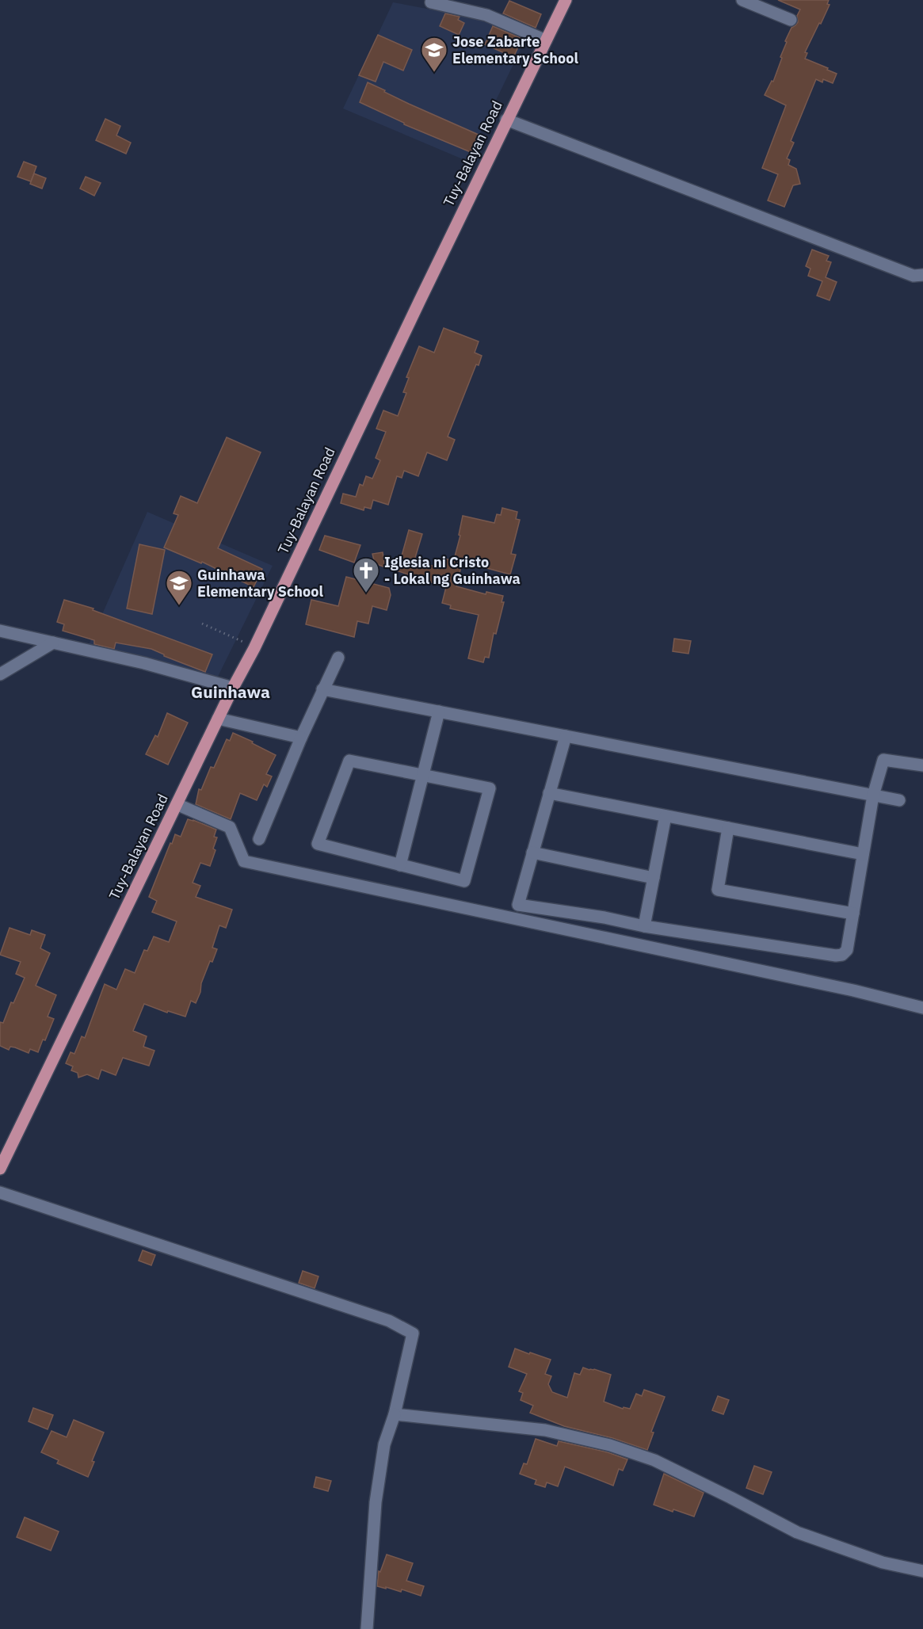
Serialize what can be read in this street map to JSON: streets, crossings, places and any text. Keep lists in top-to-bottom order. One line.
{"streets":{"main road":["Tuy-Balayan Road"]},"districts":["Guinhawa"],"places":{"school or university":["Jose Zabarte Elementary School","Guinhawa Elementary School"],"church":["Iglesia ni Cristo - Lokal ng Guinhawa"]}}
